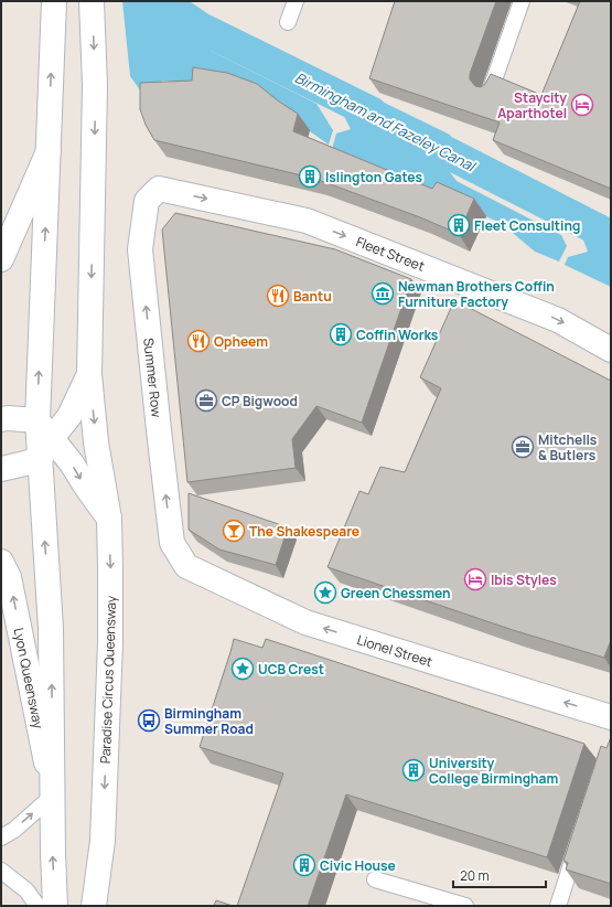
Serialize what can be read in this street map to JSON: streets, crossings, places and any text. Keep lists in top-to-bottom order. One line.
{"streets":{"street":["Fleet Street","Summer Row","Lionel Street","Lyon Queensway","Paradise Circus Queensway"]},"crossings":[["Fleet Street","Summer Row"],["Summer Row","Lionel Street"]],"one_way":["Fleet Street","Lionel Street"],"water":["Birmingham and Fazeley Canal"],"places":{"hotel":["Staycity Aparthotel","Ibis Styles"],"building":["Islington Gates","Fleet Consulting","Coffin Works","University College Birmingham","Civic House"],"museum":["Newman Brothers Coffin Furniture Factory"],"restaurant":["Bantu","Opheem"],"office":["CP Bigwood","Mitchells & Butlers"],"bar":["The Shakespeare"],"place":["Green Chessmen","UCB Crest"],"bus stop":["Birmingham Summer Road"]},"scale_bar":"20 m"}
